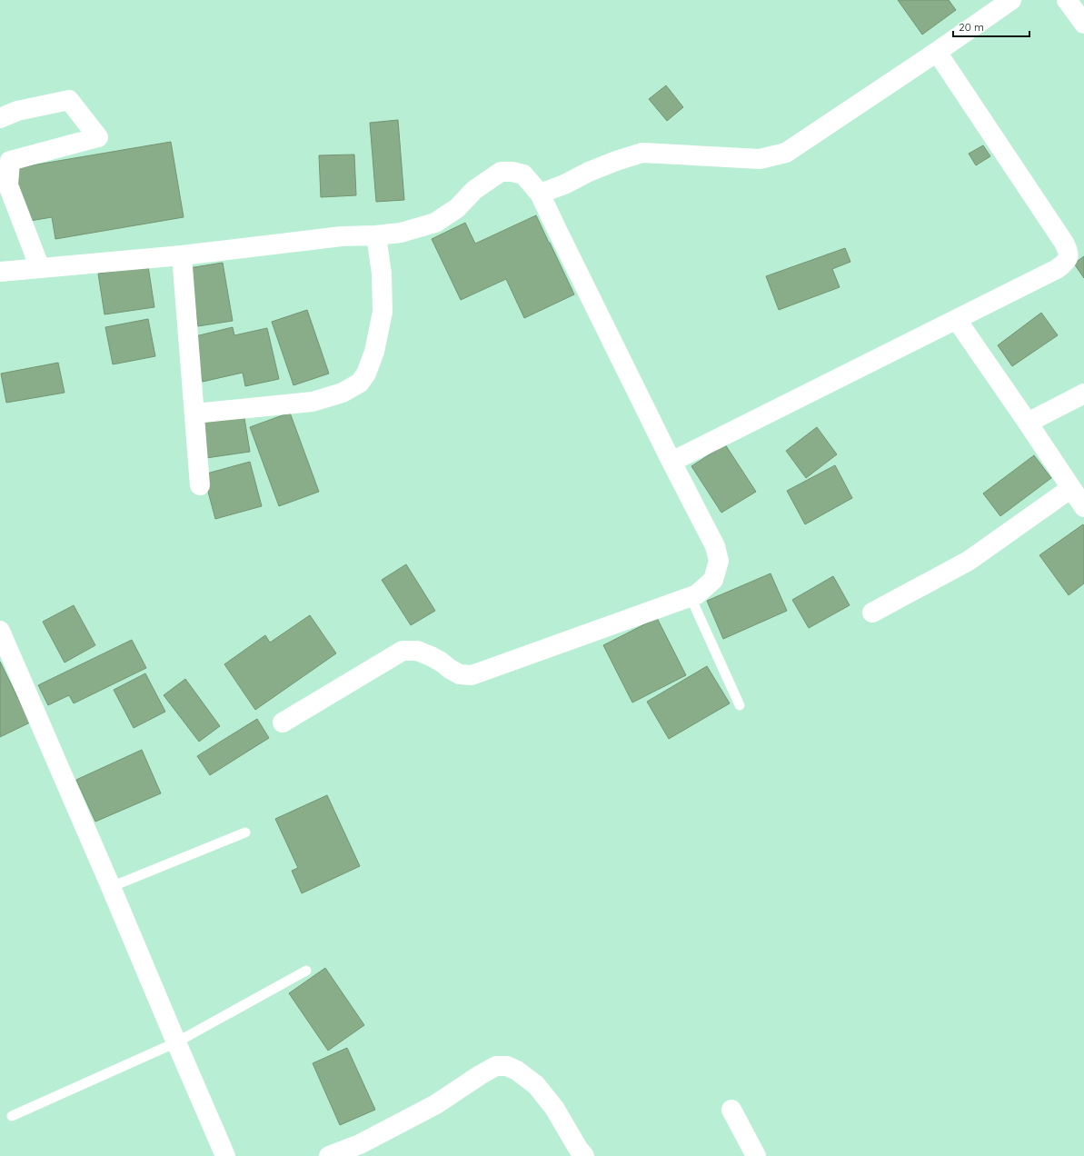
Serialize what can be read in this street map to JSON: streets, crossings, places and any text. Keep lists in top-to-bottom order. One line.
{"scale_bar":"20 m"}
